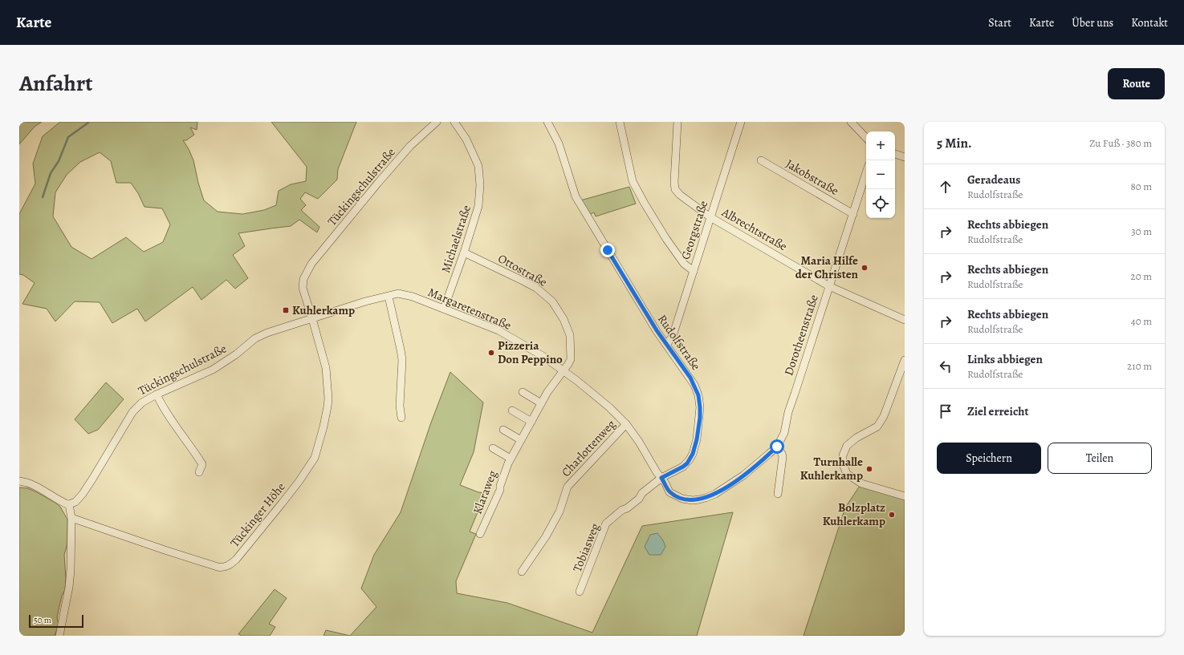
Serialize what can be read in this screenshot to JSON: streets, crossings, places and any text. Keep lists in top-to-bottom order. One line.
{"streets":{"street":["Jakobstraße","Tückingschulstraße","Albrechtstraße","Georgstraße","Michaelstraße","Ottostraße","Margaretenstraße","Dorotheenstraße","Rudolfstraße","Charlottenweg","Klaraweg","Tückinger Höhe","Tobiasweg"]},"crossings":[["Jakobstraße","Dorotheenstraße"],["Tückingschulstraße","Margaretenstraße"],["Tückingschulstraße","Tückinger Höhe"],["Albrechtstraße","Georgstraße"],["Albrechtstraße","Dorotheenstraße"],["Georgstraße","Rudolfstraße"],["Michaelstraße","Ottostraße"],["Michaelstraße","Margaretenstraße"],["Ottostraße","Margaretenstraße"],["Ottostraße","Klaraweg"],["Margaretenstraße","Rudolfstraße"],["Margaretenstraße","Charlottenweg"],["Margaretenstraße","Klaraweg"],["Margaretenstraße","Tückinger Höhe"],["Margaretenstraße","Tobiasweg"],["Rudolfstraße","Tobiasweg"]],"places":{"other":["Maria Hilfe der Christen","Pizzeria Don Peppino","Turnhalle Kuhlerkamp","Bolzplatz Kuhlerkamp"],"transit":["Kuhlerkamp"]},"scale_bar":"50 m","page":{"header":"Karte","nav":["Start","Karte","Über uns","Kontakt"],"title":"Anfahrt","buttons":["Route",["Speichern","Teilen"]],"heading":["5 Min.","Zu Fuß · 380 m"],"map_buttons":["+","−"],"list":[["Geradeaus","Rudolfstraße","80 m"],["Rechts abbiegen","Rudolfstraße","30 m"],["Rechts abbiegen","Rudolfstraße","20 m"],["Rechts abbiegen","Rudolfstraße","40 m"],["Links abbiegen","Rudolfstraße","210 m"],"Ziel erreicht"],"scale":"50 m"}}
